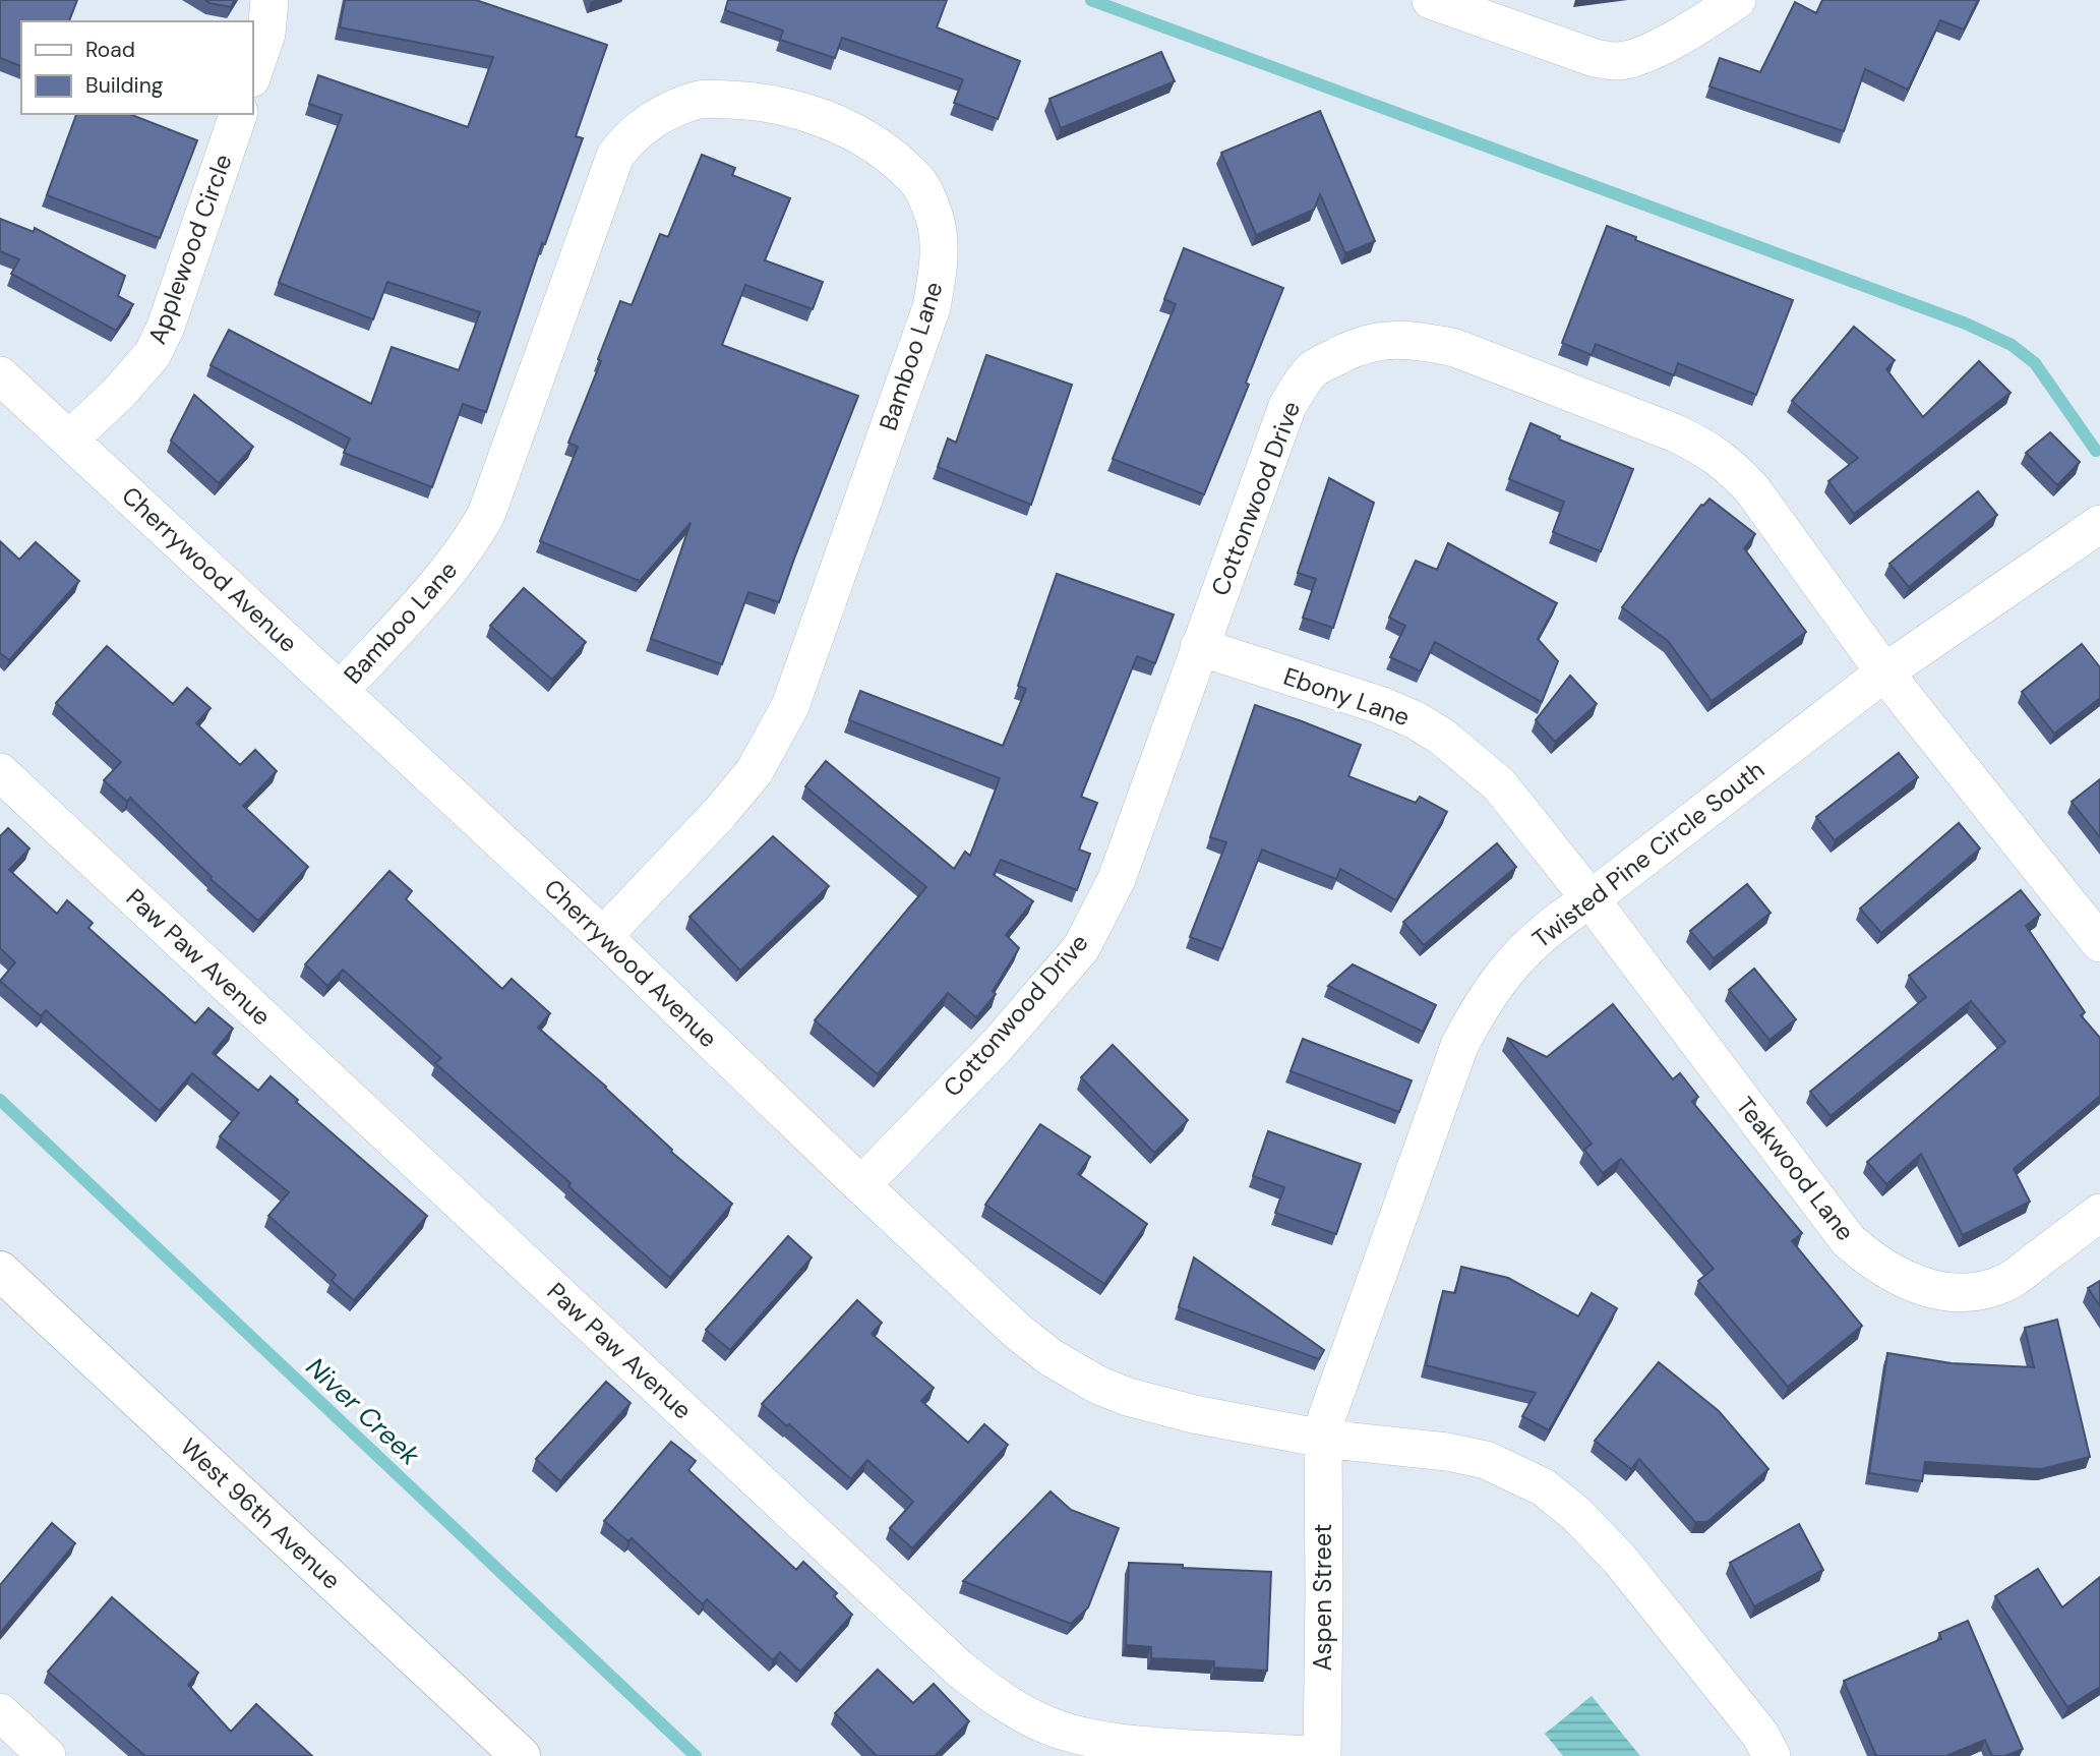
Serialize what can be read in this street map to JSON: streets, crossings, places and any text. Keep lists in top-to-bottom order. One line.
{"streets":{"street":["Applewood Circle","Bamboo Lane","Cottonwood Drive","Cherrywood Avenue","Ebony Lane","Twisted Pine Circle South","Paw Paw Avenue","Teakwood Lane","West 96th Avenue","Aspen Street"]},"crossings":[["Applewood Circle","Cherrywood Avenue"],["Bamboo Lane","Cherrywood Avenue"],["Cottonwood Drive","Cherrywood Avenue"],["Cottonwood Drive","Ebony Lane"],["Cottonwood Drive","Twisted Pine Circle South"],["Cherrywood Avenue","Twisted Pine Circle South"],["Cherrywood Avenue","Aspen Street"],["Ebony Lane","Twisted Pine Circle South"],["Ebony Lane","Teakwood Lane"],["Twisted Pine Circle South","Teakwood Lane"],["Twisted Pine Circle South","Aspen Street"],["Paw Paw Avenue","Aspen Street"]],"water":["Niver Creek"],"legend":["Road","Building"]}
